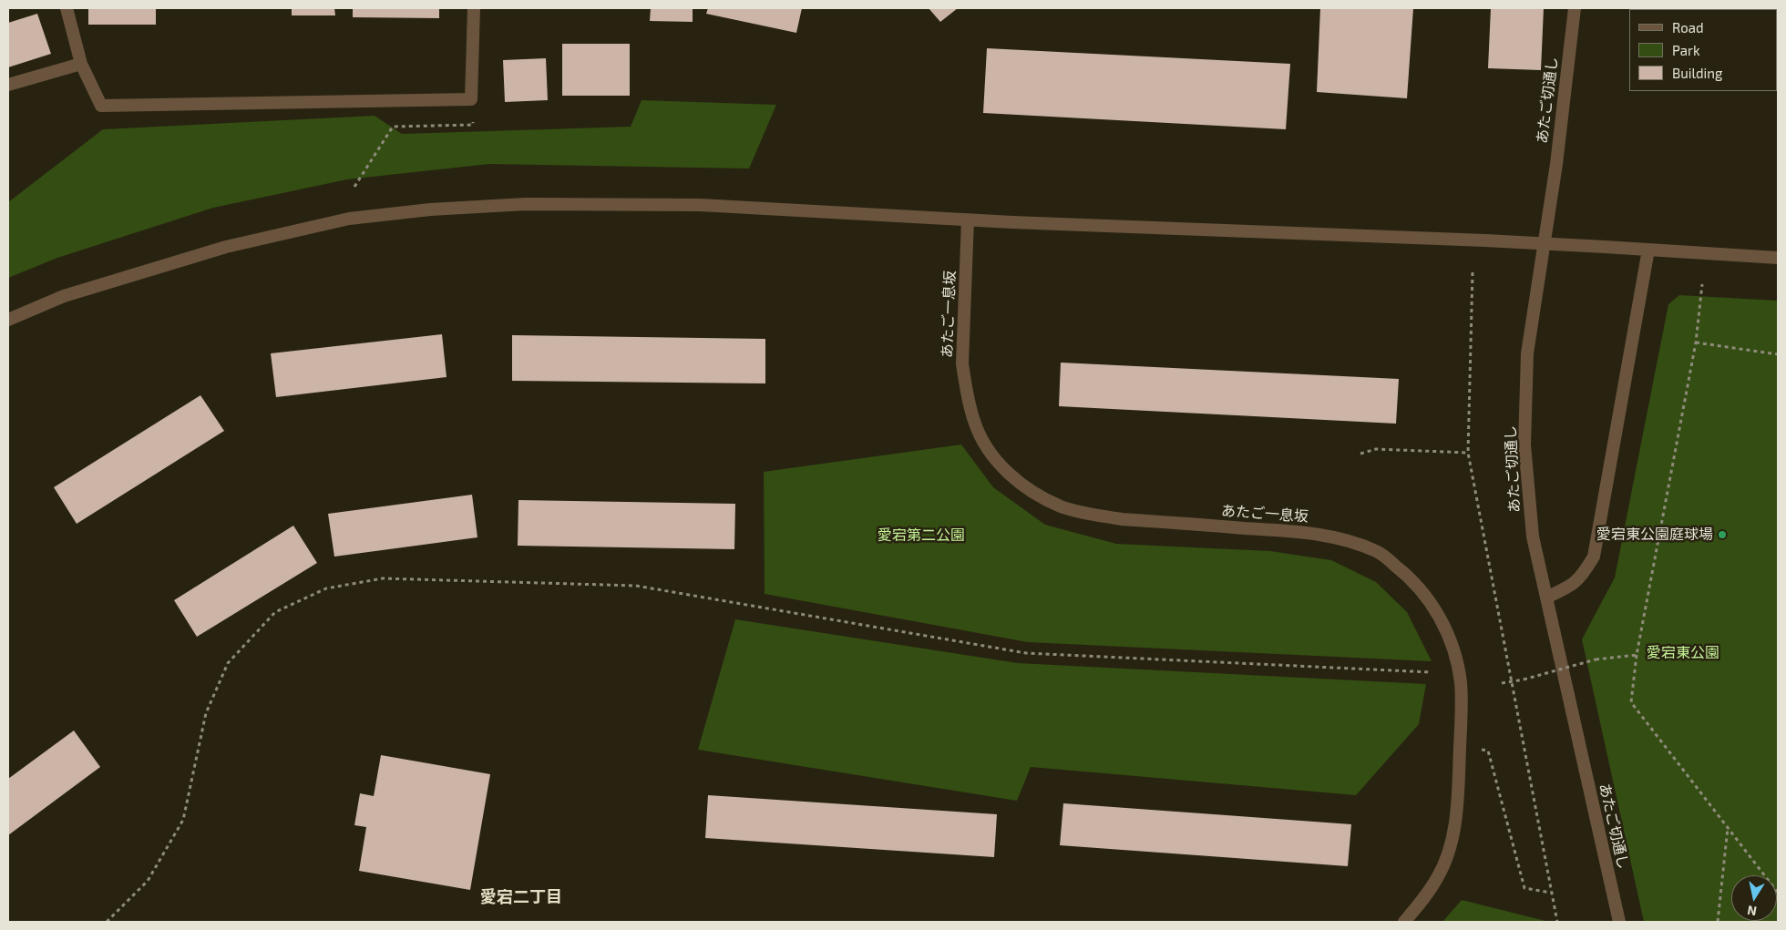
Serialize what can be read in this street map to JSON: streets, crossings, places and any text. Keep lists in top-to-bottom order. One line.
{"streets":{"street":["あたご切通し","あたご一息坂"]},"districts":["愛宕二丁目"],"parks":["愛宕第二公園","愛宕東公園"],"places":["愛宕東公園庭球場"],"legend":["Road","Park","Building"],"north":"bottom"}
